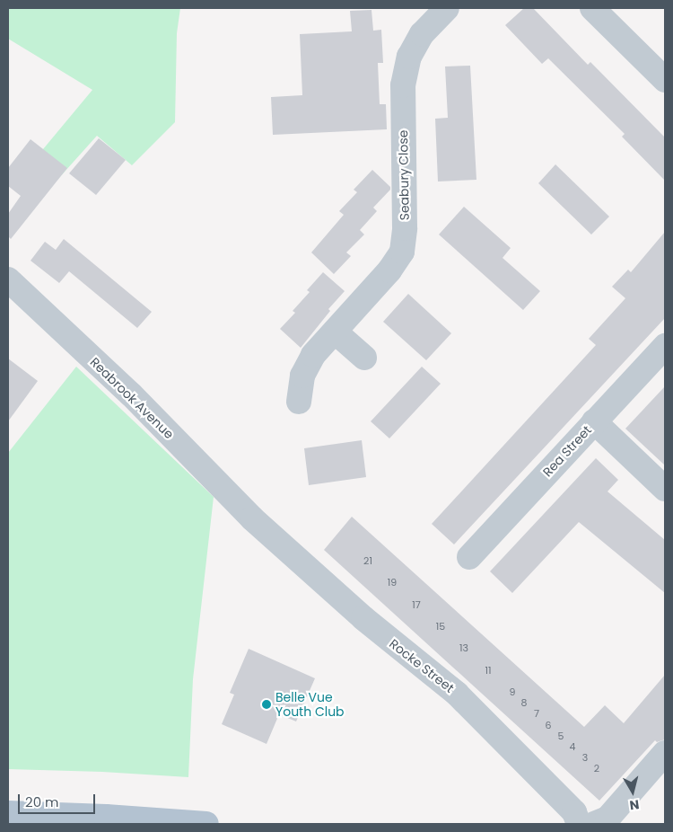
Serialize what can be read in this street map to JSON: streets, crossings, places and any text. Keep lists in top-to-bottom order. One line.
{"streets":{"street":["Seabury Close","Reabrook Avenue","Rea Street","Rocke Street"]},"crossings":[["Reabrook Avenue","Rocke Street"]],"places":["Belle Vue Youth Club"],"house_numbers":["21","19","17","15","13","11","9","8","7","6","5","4","3","2"],"scale_bar":"20 m","north":"bottom"}
